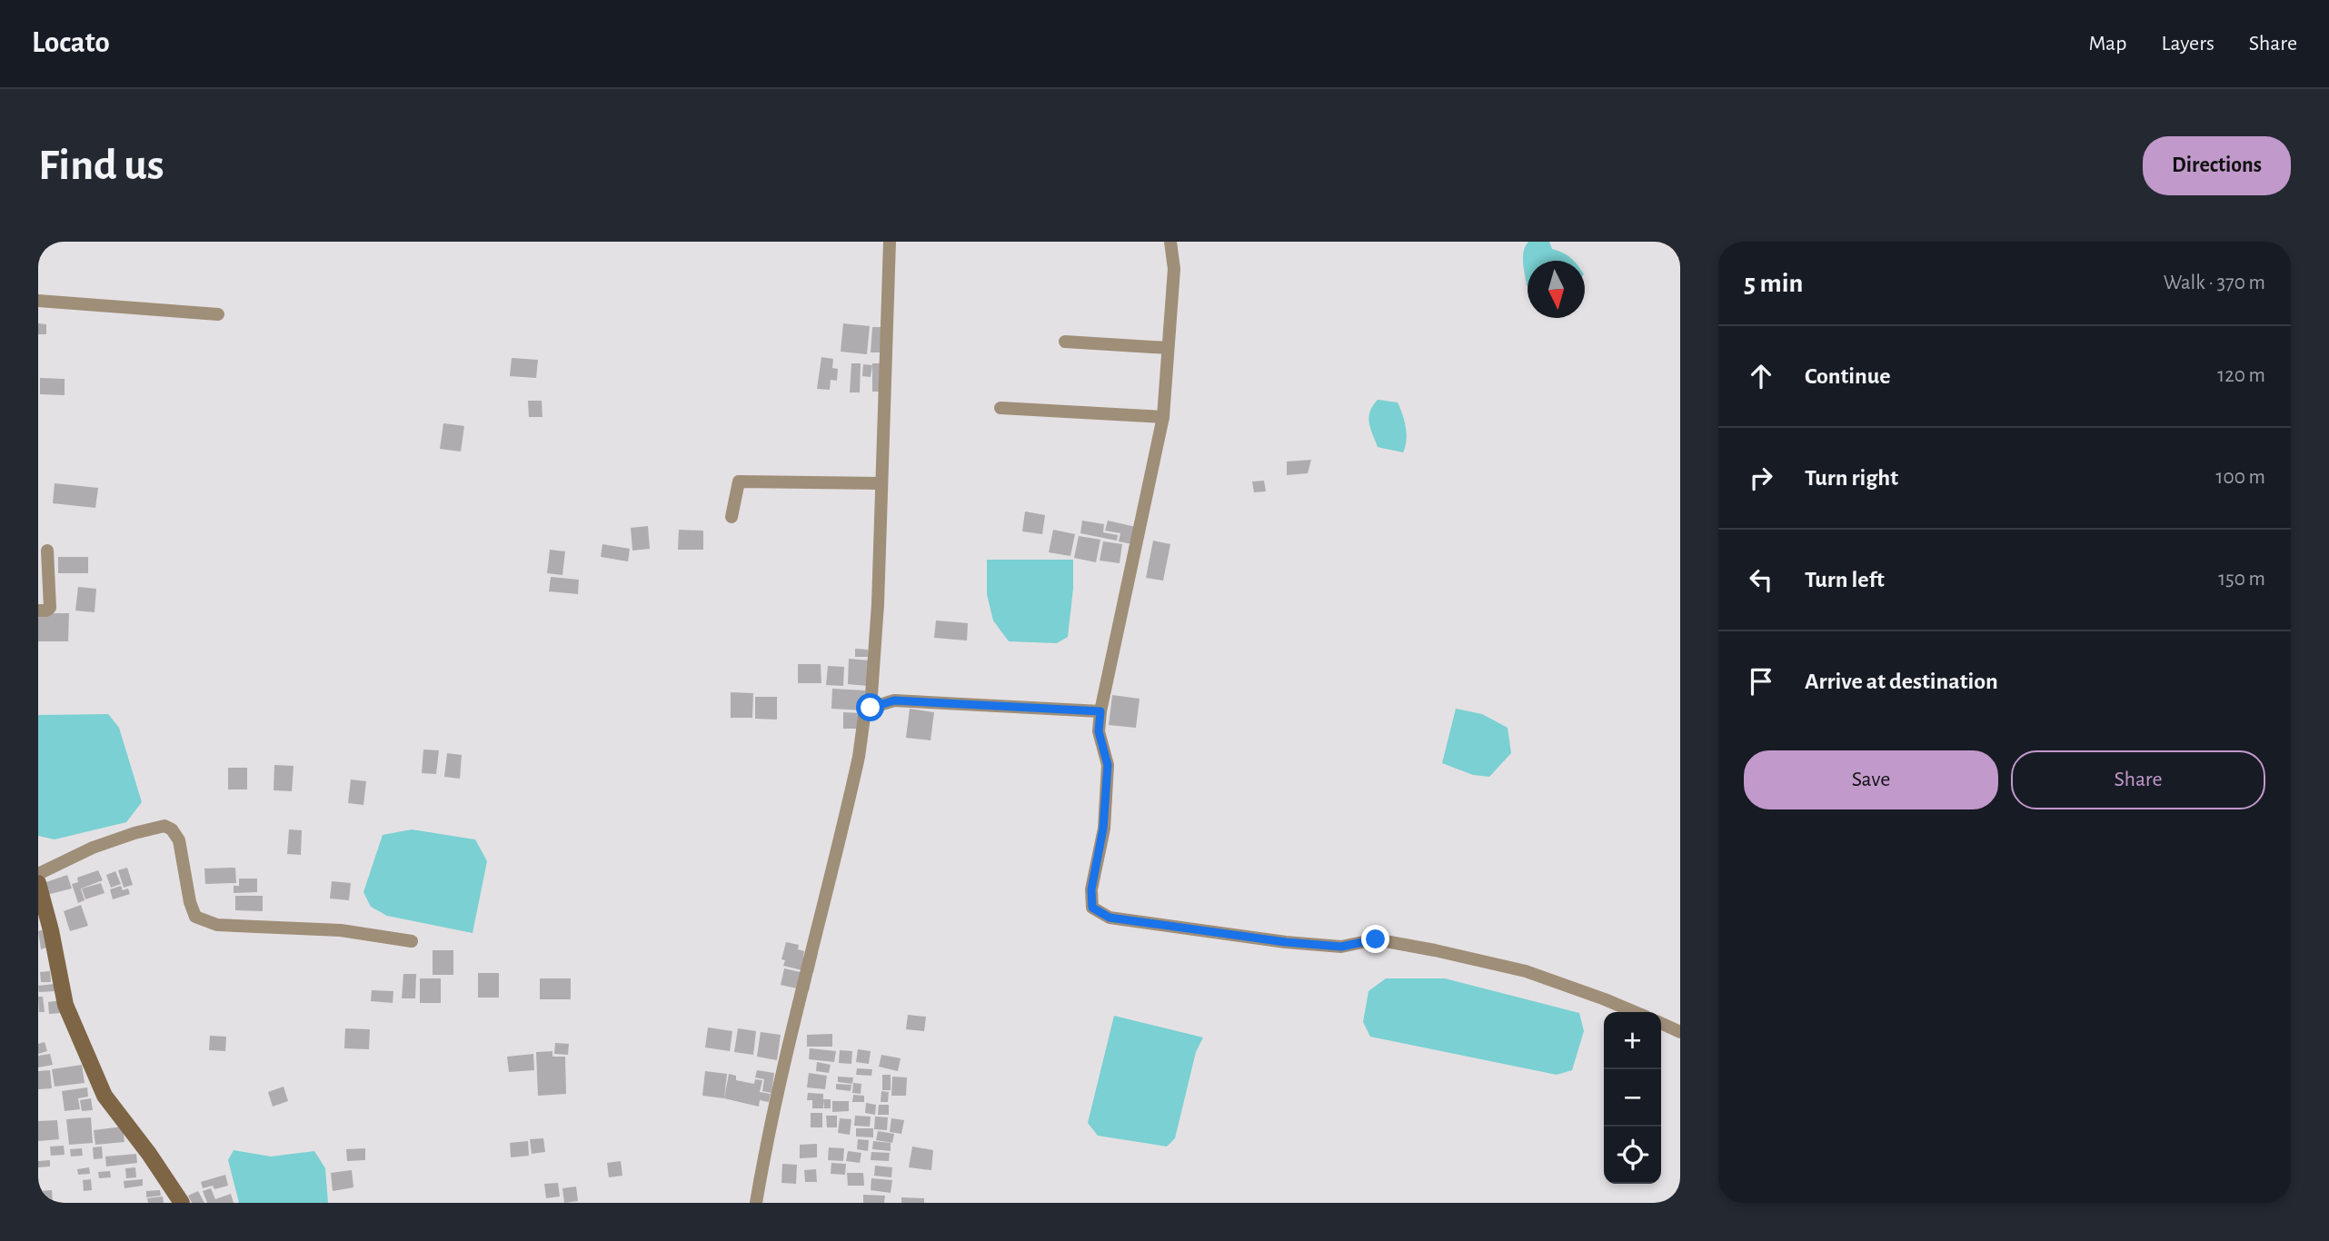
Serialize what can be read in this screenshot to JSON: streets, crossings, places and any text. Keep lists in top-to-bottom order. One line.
{"north":"bottom","page":{"header":"Locato","nav":["Map","Layers","Share"],"buttons":["Directions",["Save","Share"]],"title":"Find us","heading":["5 min","Walk · 370 m"],"list":[["Continue","120 m"],["Turn right","100 m"],["Turn left","150 m"],"Arrive at destination"],"map_buttons":["+","−"]}}
